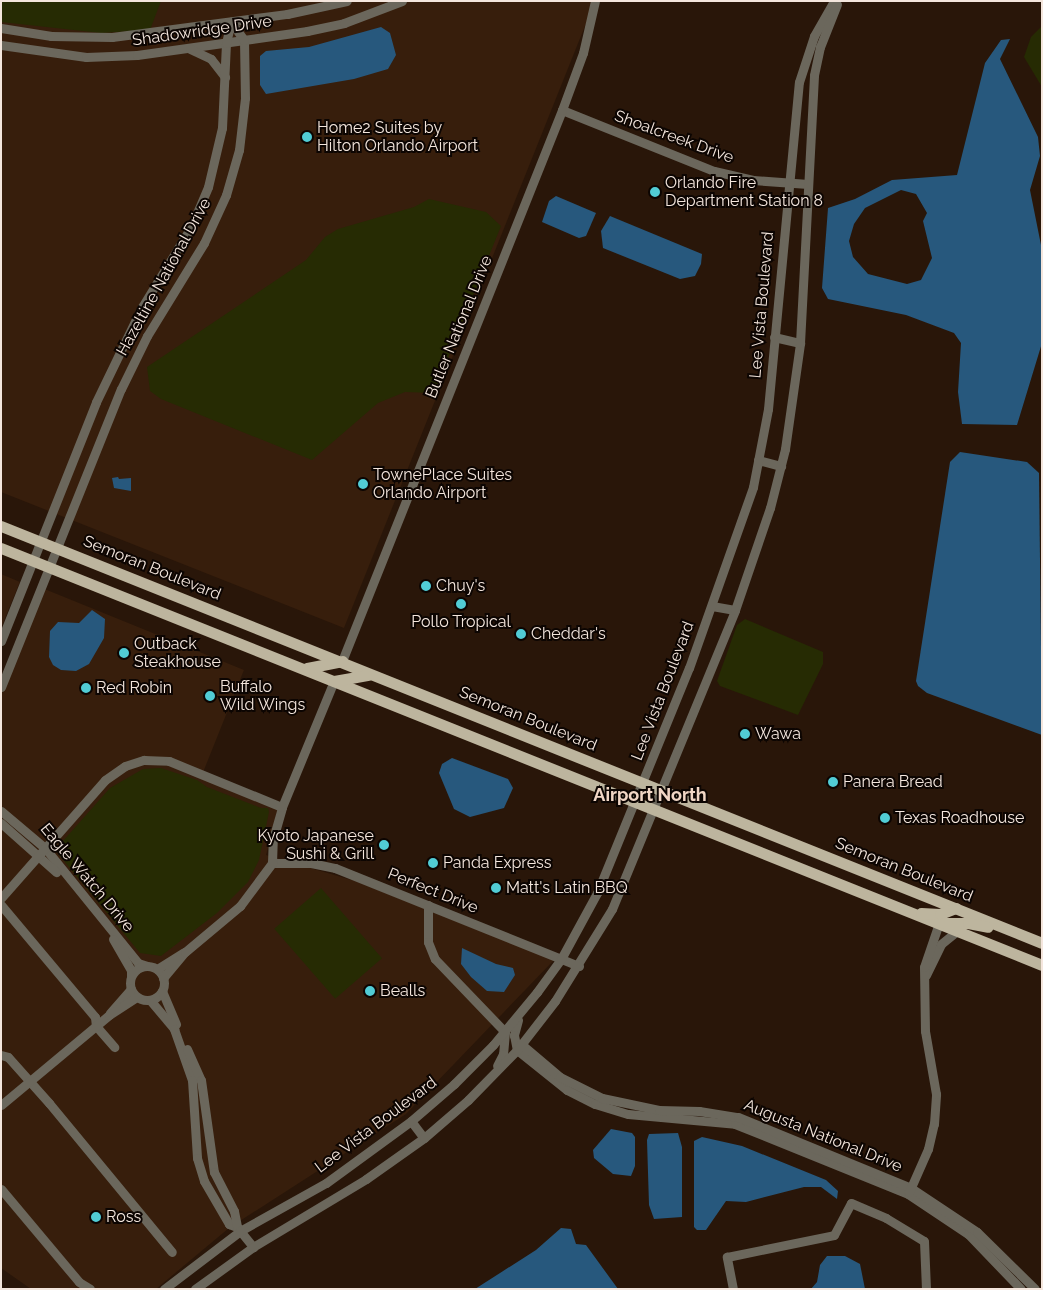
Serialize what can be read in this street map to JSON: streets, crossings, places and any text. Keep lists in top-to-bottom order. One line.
{"streets":{"main road":["Semoran Boulevard"],"street":["Shadowridge Drive","Shoalcreek Drive","Hazeltine National Drive","Lee Vista Boulevard","Butler National Drive","Eagle Watch Drive","Perfect Drive","Augusta National Drive"]},"crossings":[["Shadowridge Drive","Hazeltine National Drive"],["Shoalcreek Drive","Lee Vista Boulevard"],["Shoalcreek Drive","Butler National Drive"],["Hazeltine National Drive","Semoran Boulevard"],["Lee Vista Boulevard","Semoran Boulevard"],["Lee Vista Boulevard","Perfect Drive"],["Lee Vista Boulevard","Augusta National Drive"],["Butler National Drive","Semoran Boulevard"]],"districts":["Airport North"],"places":["Home2 Suites by Hilton Orlando Airport","Orlando Fire Department Station 8","TownePlace Suites Orlando Airport","Chuy's","Pollo Tropical","Cheddar's","Outback Steakhouse","Red Robin","Buffalo Wild Wings","Wawa","Panera Bread","Texas Roadhouse","Kyoto Japanese Sushi & Grill","Panda Express","Matt's Latin BBQ","Bealls","Ross"]}
